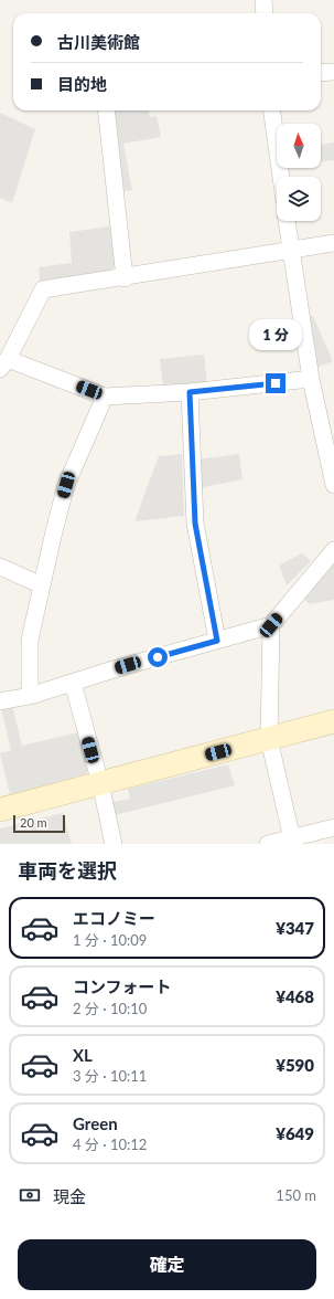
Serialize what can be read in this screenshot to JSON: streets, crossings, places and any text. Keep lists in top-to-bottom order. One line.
{"scale_bar":"20 m","north":"top","page":{"banner":["古川美術館","目的地"],"bubble":"1 分","scale":"20 m","heading":"車両を選択","list":[{"name":"エコノミー","note":"1 分 · 10:09","value":"¥347"},{"name":"コンフォート","note":"2 分 · 10:10","value":"¥468"},{"name":"XL","note":"3 分 · 10:11","value":"¥590"},{"name":"Green","note":"4 分 · 10:12","value":"¥649"}],"pay":["現金","150 m"],"buttons":"確定"}}
